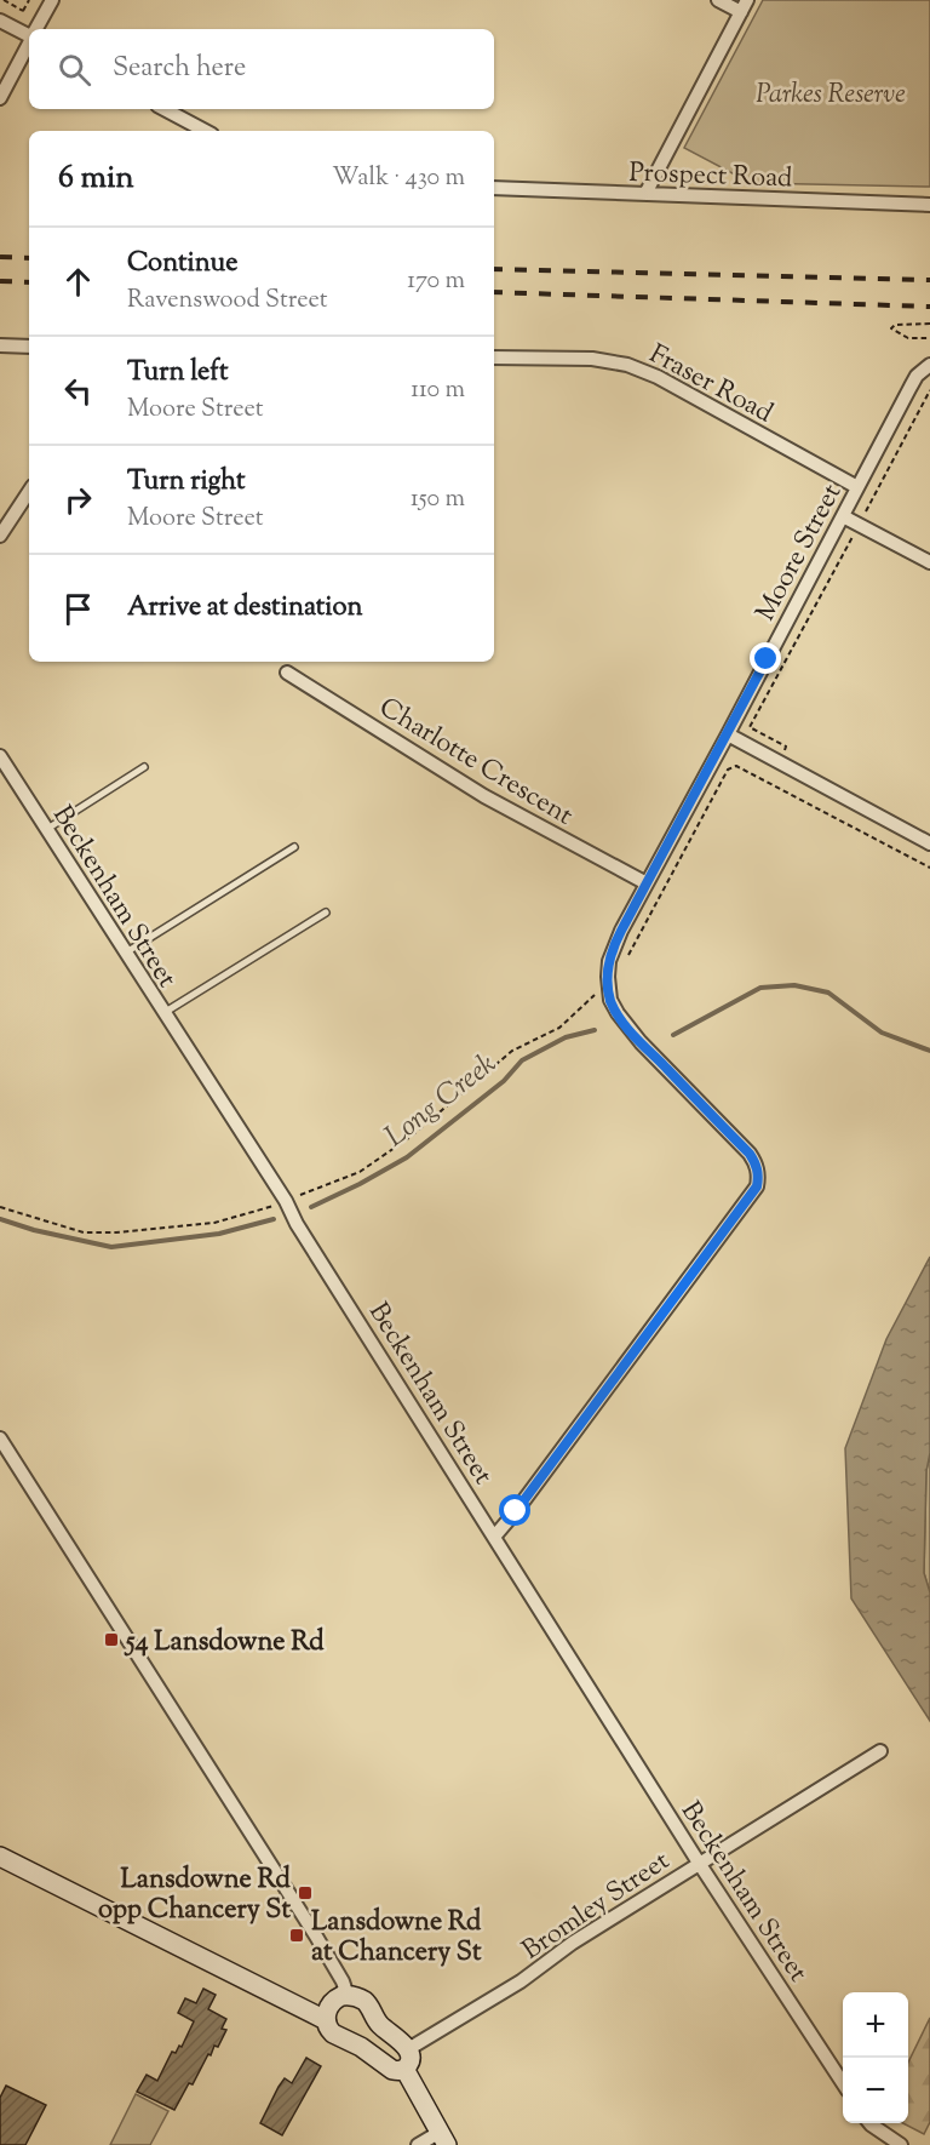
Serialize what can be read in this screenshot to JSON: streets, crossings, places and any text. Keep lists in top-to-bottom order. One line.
{"streets":{"street":["Prospect Road","Fraser Road","Moore Street","Charlotte Crescent","Beckenham Street","Bromley Street"]},"crossings":[["Fraser Road","Moore Street"],["Moore Street","Charlotte Crescent"],["Moore Street","Beckenham Street"],["Beckenham Street","Bromley Street"]],"water":["Long Creek"],"parks":["Parkes Reserve"],"places":{"transit":["54 Lansdowne Rd","Lansdowne Rd opp Chancery St","Lansdowne Rd at Chancery St"]},"page":{"search":"Search here","heading":["6 min","Walk · 430 m"],"list":[["Continue","Ravenswood Street","170 m"],["Turn left","Moore Street","110 m"],["Turn right","Moore Street","150 m"],"Arrive at destination"],"map_buttons":["+","−"]}}
